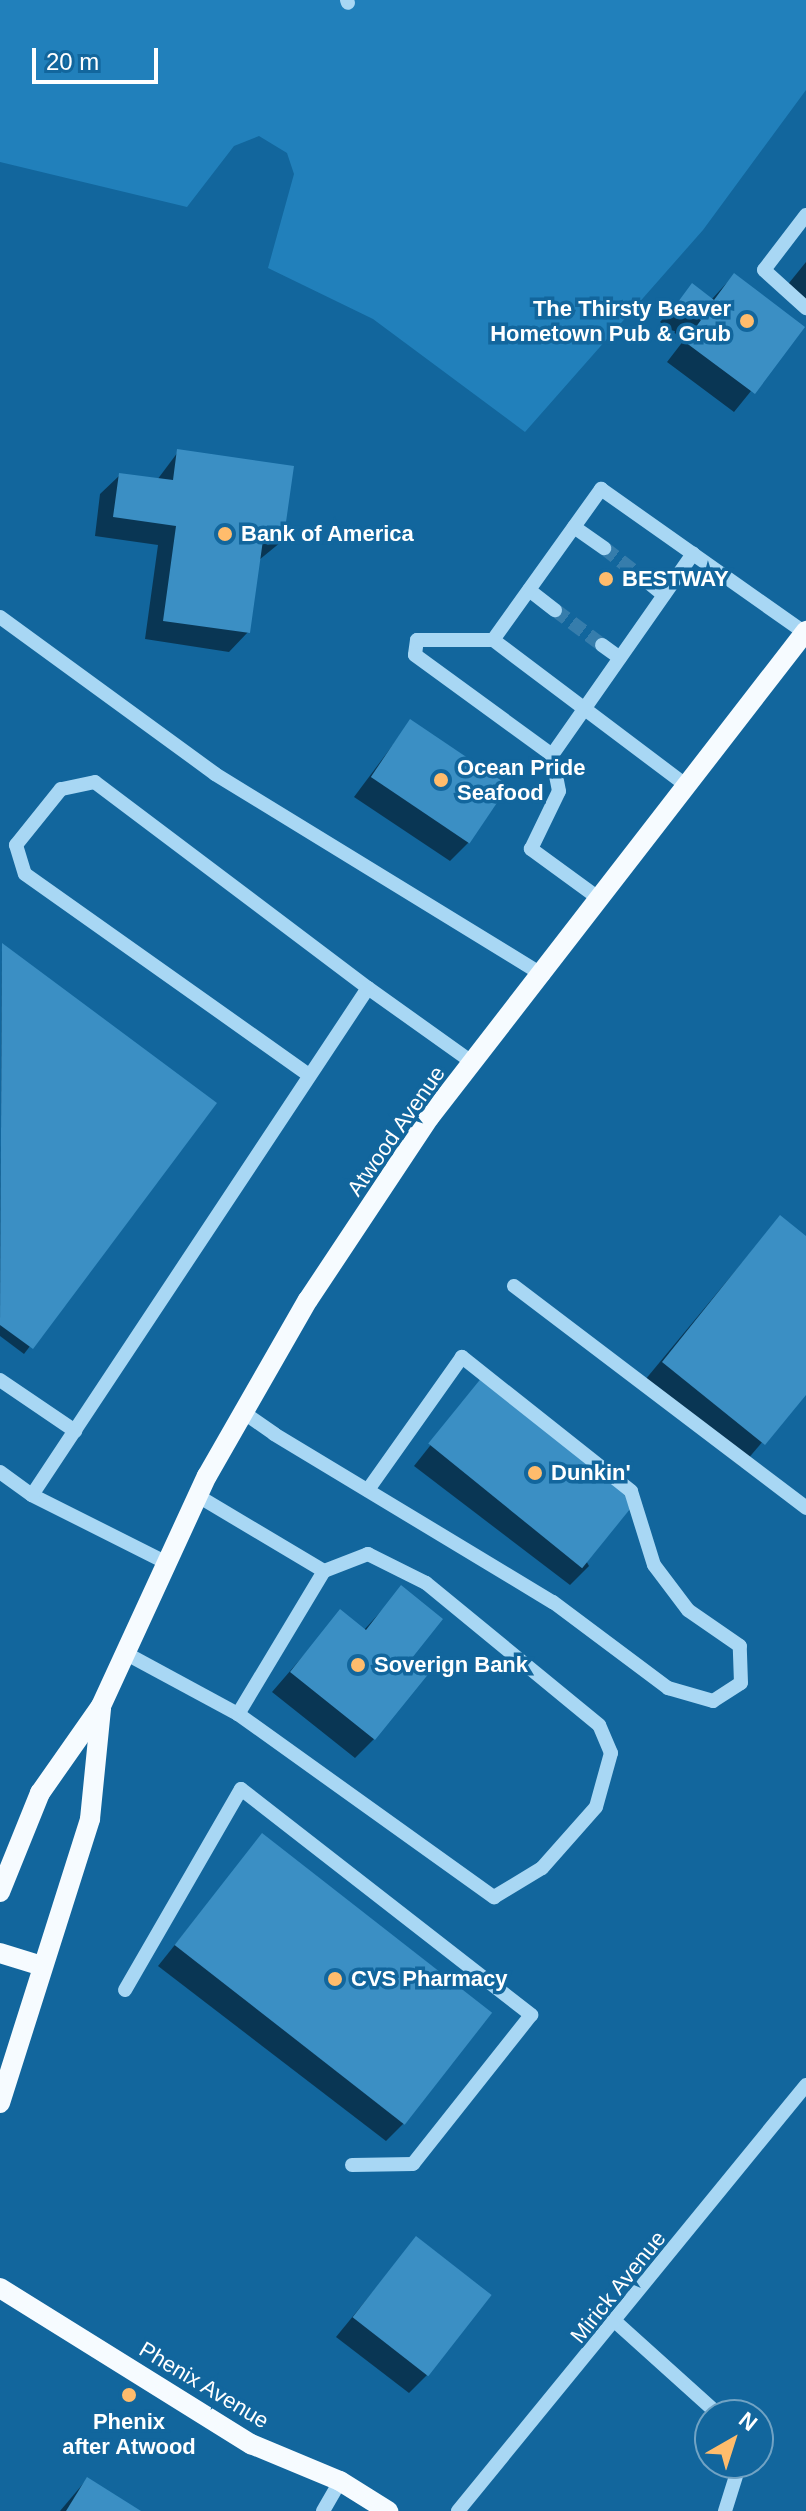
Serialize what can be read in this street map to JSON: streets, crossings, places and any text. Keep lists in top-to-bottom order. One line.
{"streets":{"main road":["Atwood Avenue","Phenix Avenue"],"street":["Mirick Avenue"]},"places":["The Thirsty Beaver Hometown Pub & Grub","Bank of America","BESTWAY","Ocean Pride Seafood","Dunkin'","Soverign Bank","CVS Pharmacy","Phenix after Atwood"],"scale_bar":"20 m","north":"top right"}
